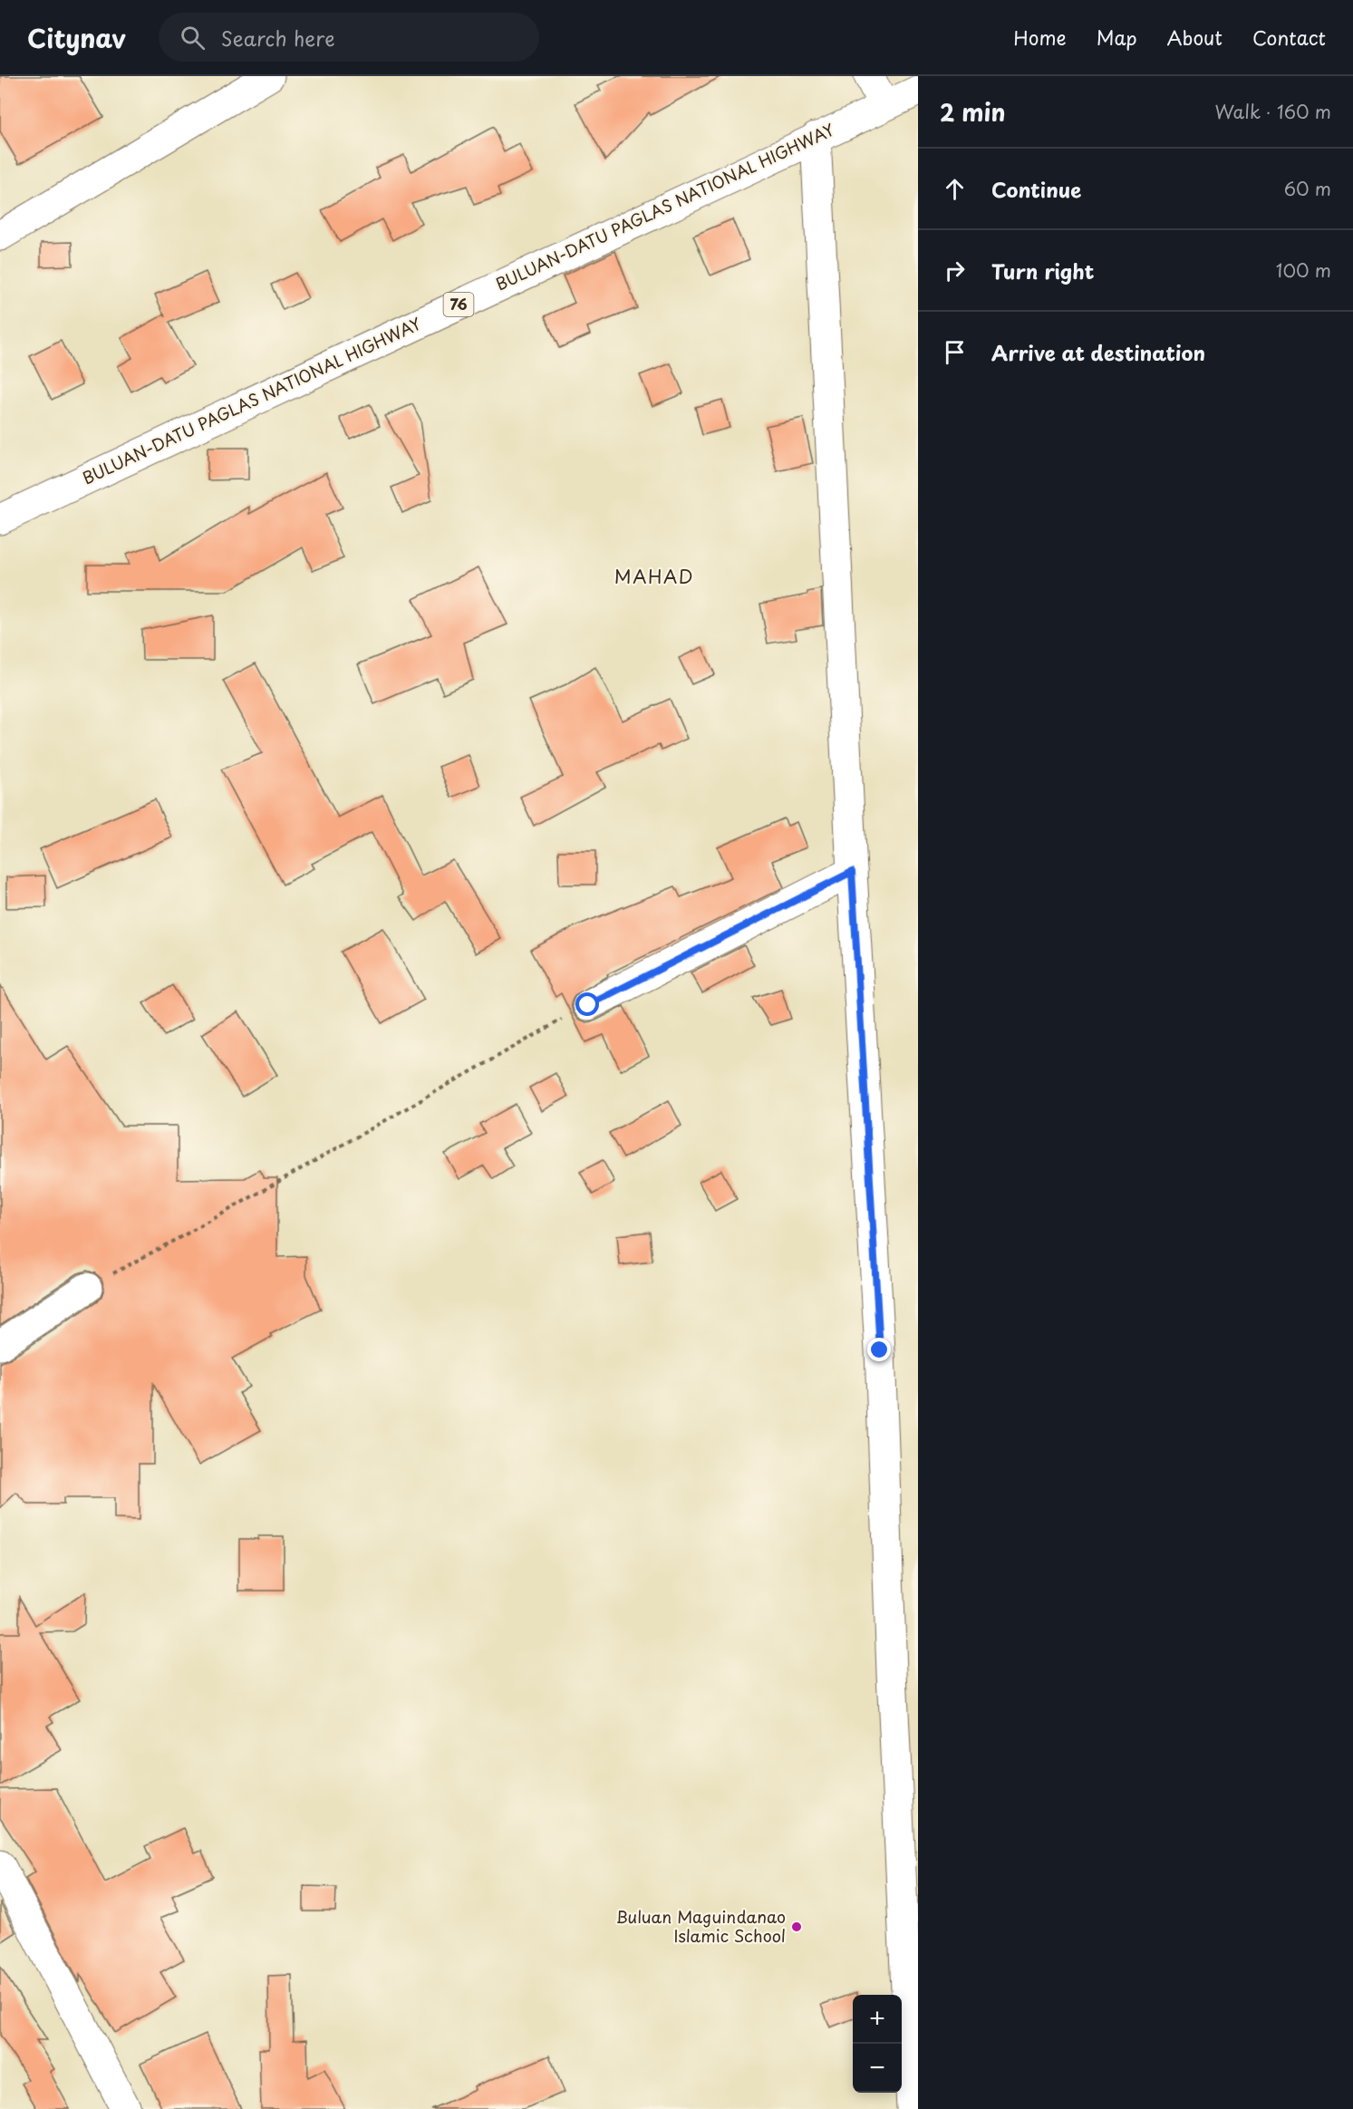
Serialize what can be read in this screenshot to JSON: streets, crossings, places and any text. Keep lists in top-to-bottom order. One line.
{"streets":{"main road":["BULUAN-DATU PAGLAS NATIONAL HIGHWAY","76"]},"districts":["MAHAD"],"places":["Buluan Maguindanao Islamic School"],"page":{"header":"Citynav","search":"Search here","nav":["Home","Map","About","Contact"],"heading":["2 min","Walk · 160 m"],"list":[["Continue","60 m"],["Turn right","100 m"],"Arrive at destination"],"map_buttons":["+","−"]}}
